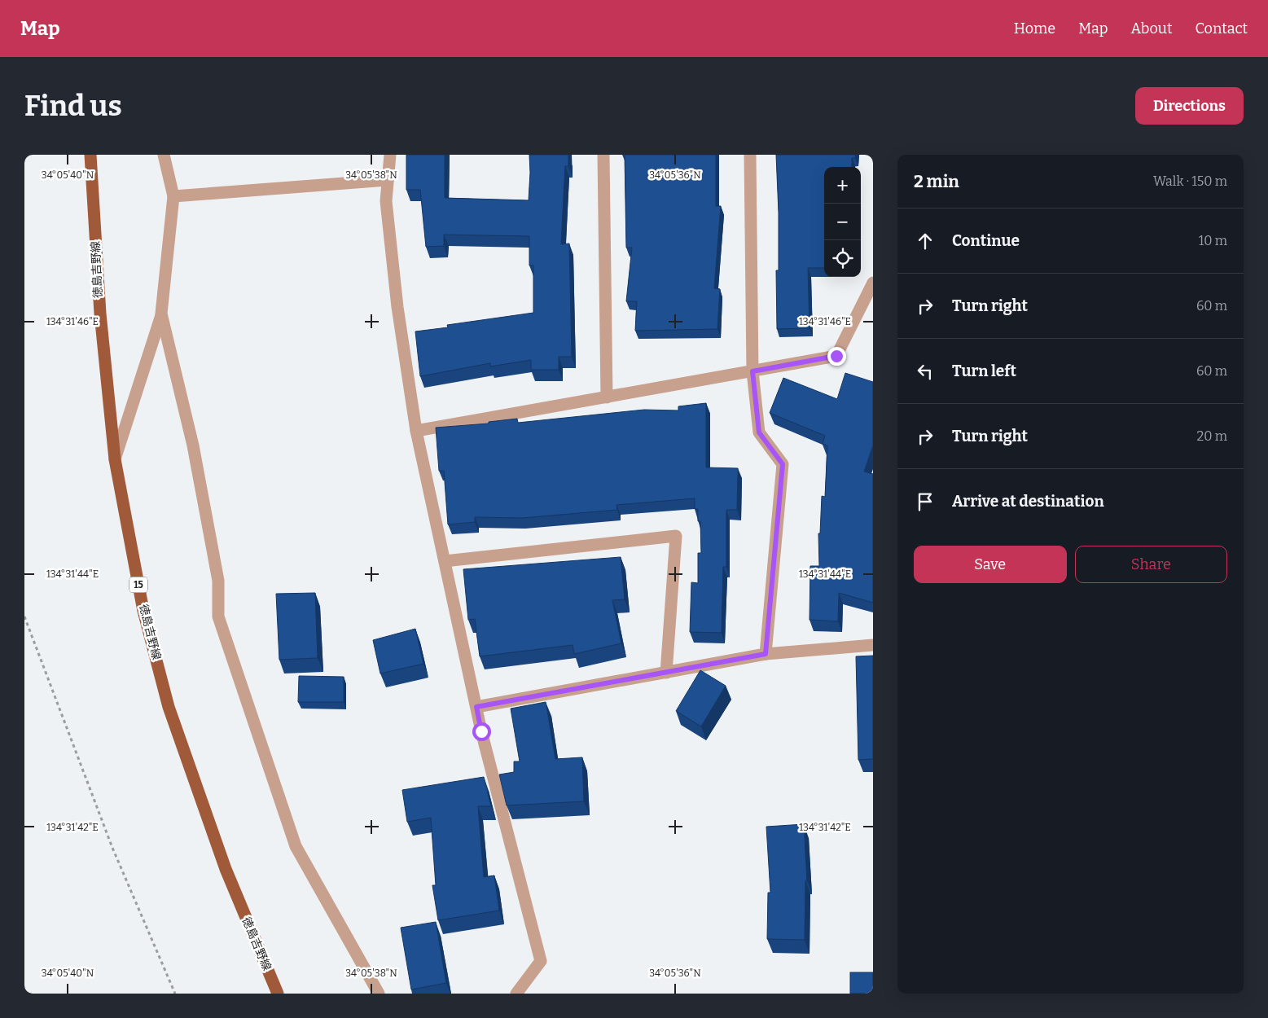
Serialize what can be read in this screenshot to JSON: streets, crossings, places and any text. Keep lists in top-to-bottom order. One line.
{"streets":{"main road":["徳島吉野線","15"]},"page":{"header":"Map","nav":["Home","Map","About","Contact"],"buttons":["Directions",["Save","Share"]],"title":"Find us","heading":["2 min","Walk · 150 m"],"map_buttons":["+","−"],"list":[["Continue","10 m"],["Turn right","60 m"],["Turn left","60 m"],["Turn right","20 m"],"Arrive at destination"]},"coordinates":["34°05'40\"N","34°05'38\"N","34°05'36\"N","134°31'46\"E","134°31'44\"E","134°31'42\"E"]}
